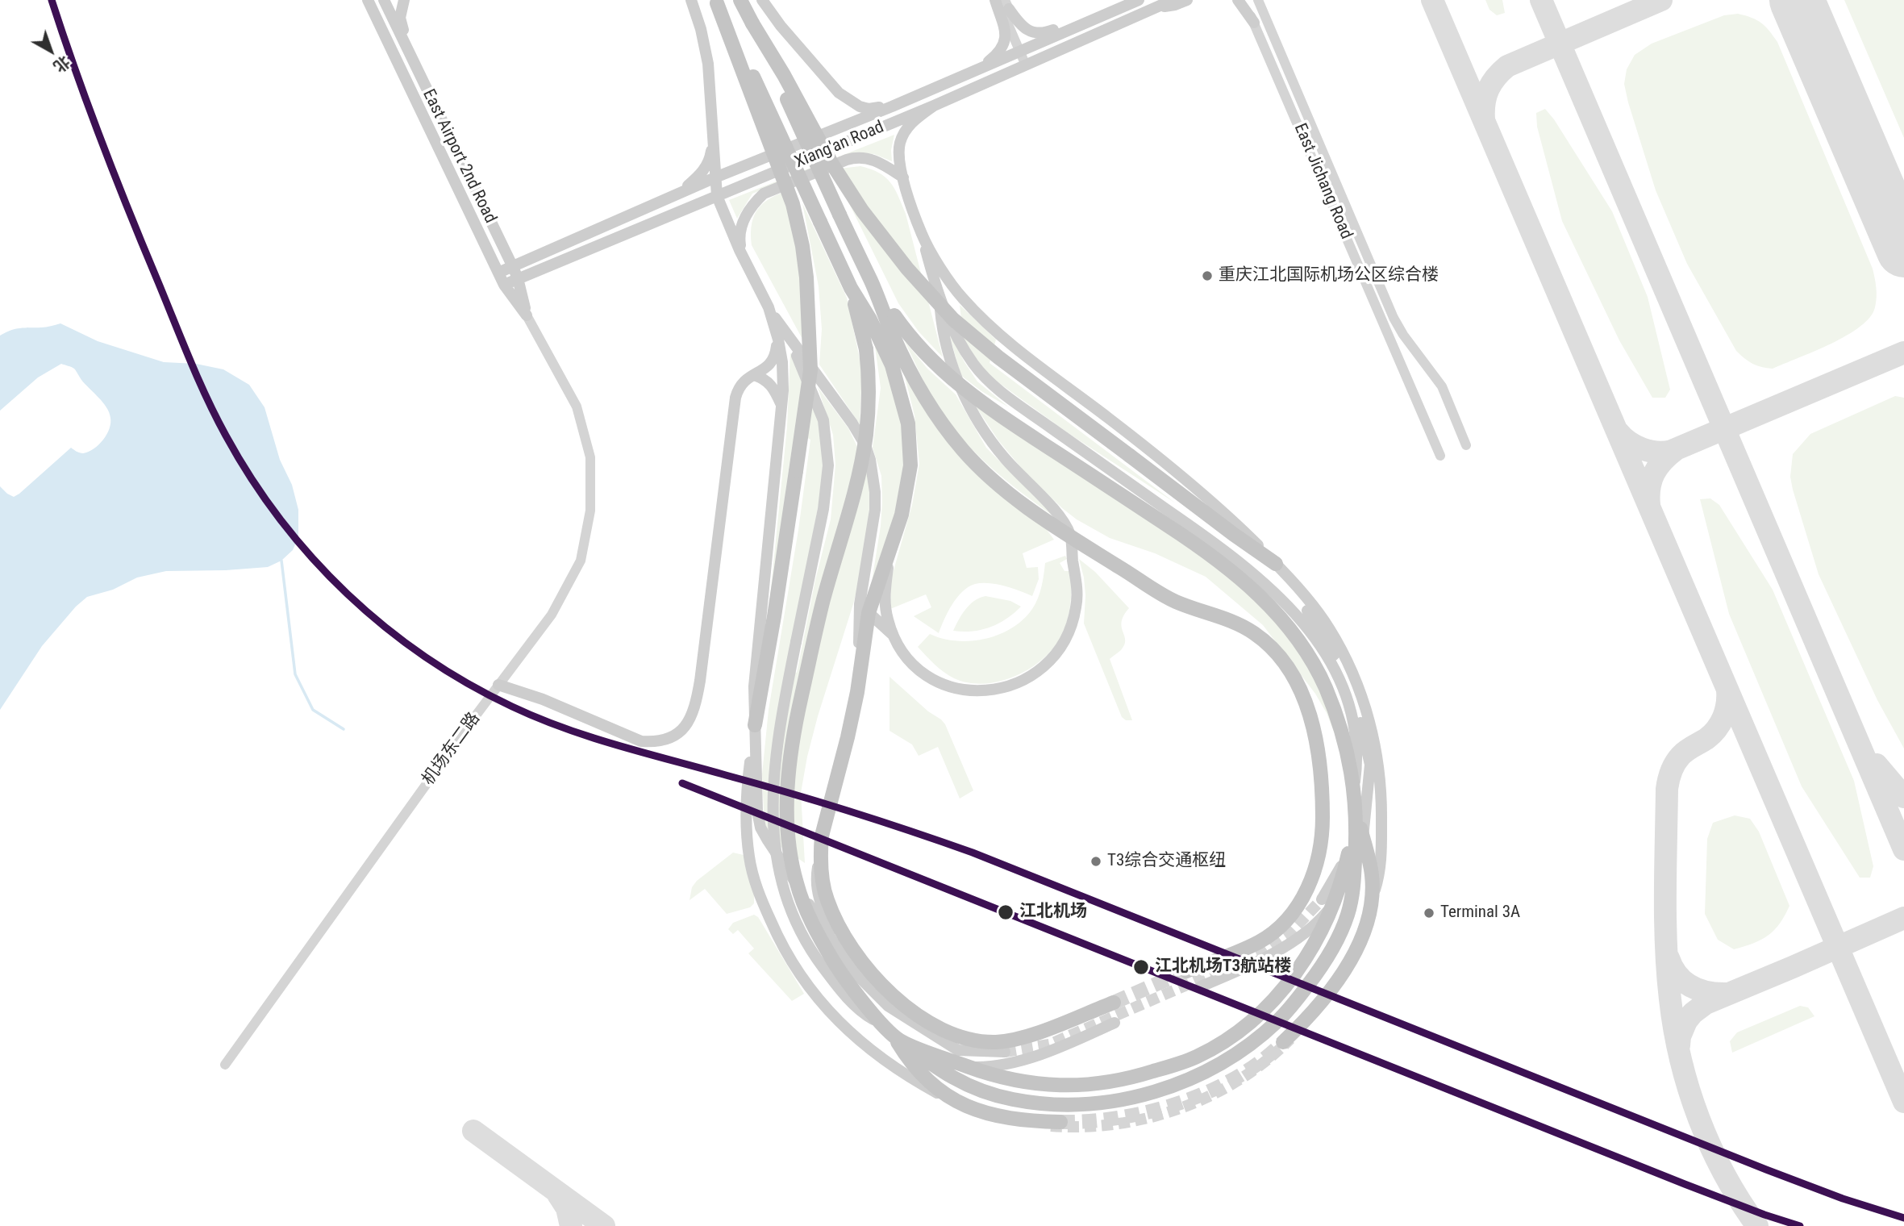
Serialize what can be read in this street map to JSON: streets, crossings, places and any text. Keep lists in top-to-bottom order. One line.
{"streets":{"main road":["Xiang'an Road","East Airport 2nd Road"],"street":["East Jichang Road","机场东二路"]},"crossings":[["Xiang'an Road","East Airport 2nd Road"],["East Airport 2nd Road","机场东二路"]],"places":["重庆江北国际机场公区综合楼","T3综合交通枢纽","江北机场","Terminal 3A","江北机场T3航站楼"],"north":"bottom right"}
